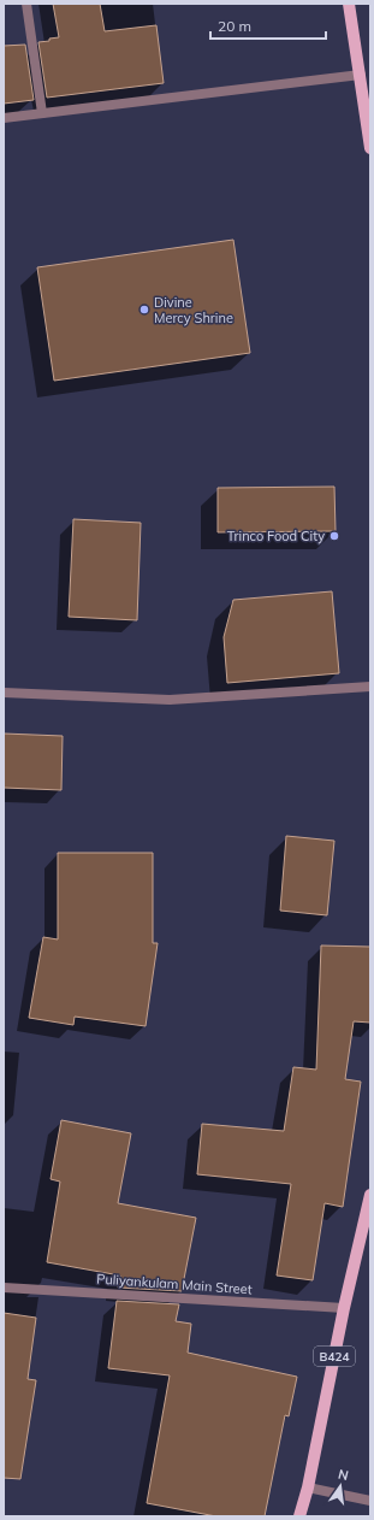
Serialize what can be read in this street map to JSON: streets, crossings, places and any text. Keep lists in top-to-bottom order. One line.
{"streets":{"main road":["B424"],"street":["Puliyankulam Main Street"]},"crossings":[["Puliyankulam Main Street","B424"]],"places":["Divine Mercy Shrine","Trinco Food City"],"scale_bar":"20 m","north":"top"}
